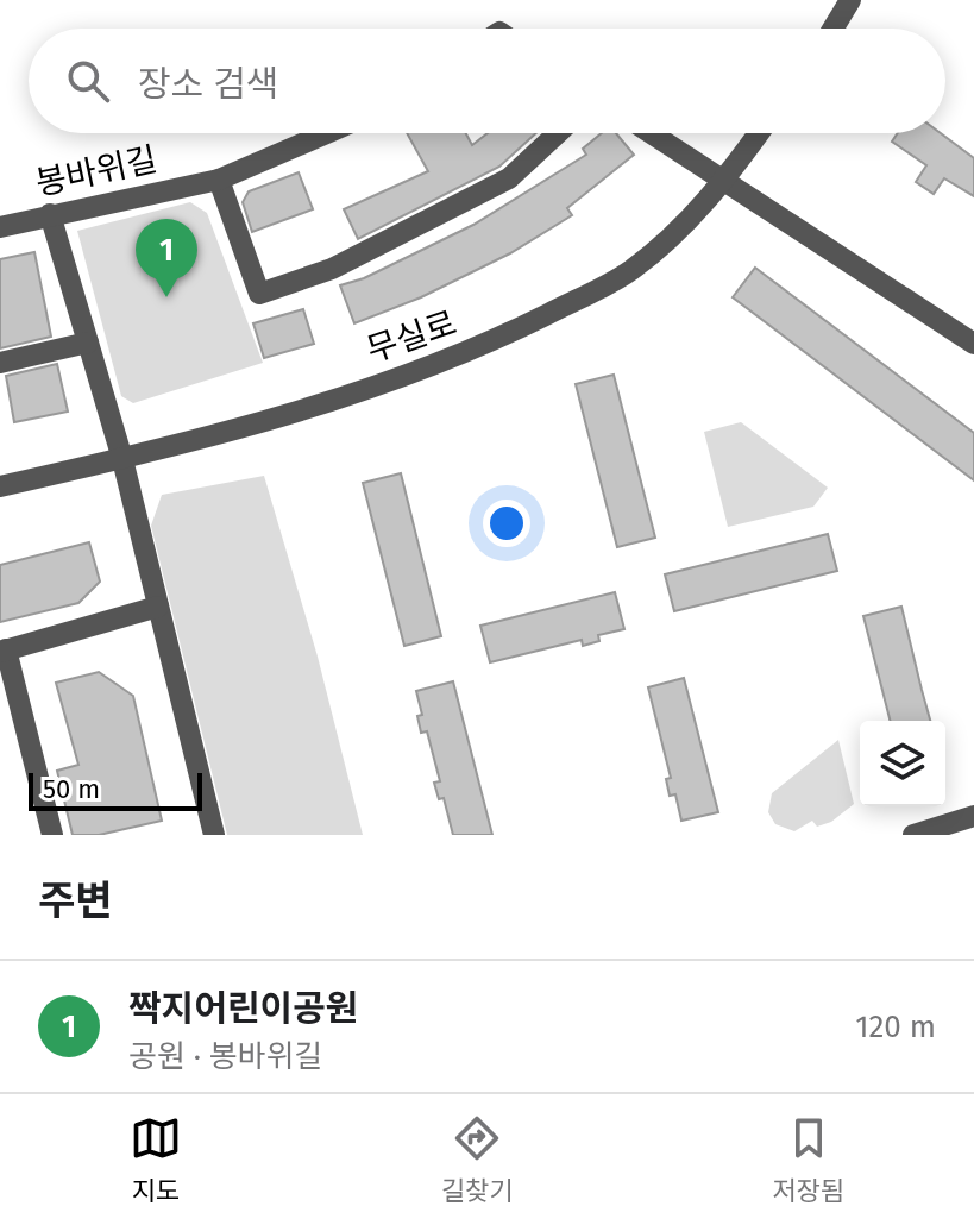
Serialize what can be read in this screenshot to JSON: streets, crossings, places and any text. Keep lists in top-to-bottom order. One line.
{"streets":{"street":["봉바위길","무실로"]},"scale_bar":"50 m","page":{"search":"장소 검색","pins":"1","scale":"50 m","heading":"주변","list":[{"mark":"1","name":"짝지어린이공원","note":"공원 · 봉바위길","value":"120 m"}],"nav":["지도","길찾기","저장됨"]}}
